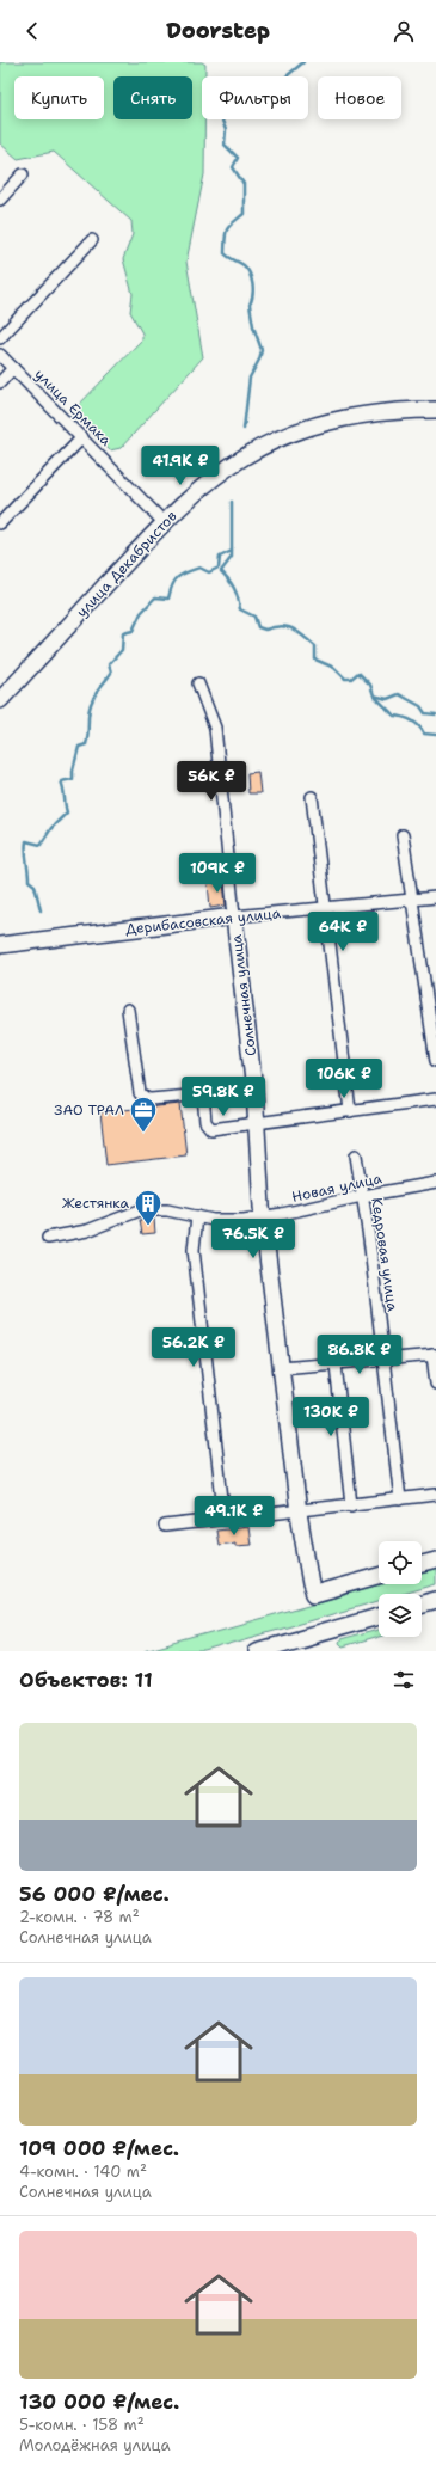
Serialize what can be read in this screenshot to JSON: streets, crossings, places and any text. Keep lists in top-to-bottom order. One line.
{"streets":{"street":["улица Ермака","улица Декабристов","Дерибасовская улица","Солнечная улица","Новая улица","Кедровая улица"]},"crossings":[["улица Ермака","улица Декабристов"],["Дерибасовская улица","Солнечная улица"],["Солнечная улица","Новая улица"],["Новая улица","Кедровая улица"]],"places":{"office":["ЗАО ТРАЛ"],"building":["Жестянка"]},"page":{"header":"Doorstep","chip":["Купить","Снять","Фильтры","Новое"],"price":["41.9K ₽","56K ₽","109K ₽","64K ₽","106K ₽","59.8K ₽","76.5K ₽","56.2K ₽","86.8K ₽","130K ₽","49.1K ₽"],"heading":"Объектов: 11","list":[{"name":"56 000 ₽/мес.","note":"2-комн. · 78 m² · Солнечная улица"},{"name":"109 000 ₽/мес.","note":"4-комн. · 140 m² · Солнечная улица"},{"name":"130 000 ₽/мес.","note":"5-комн. · 158 m² · Молодёжная улица"}]}}
